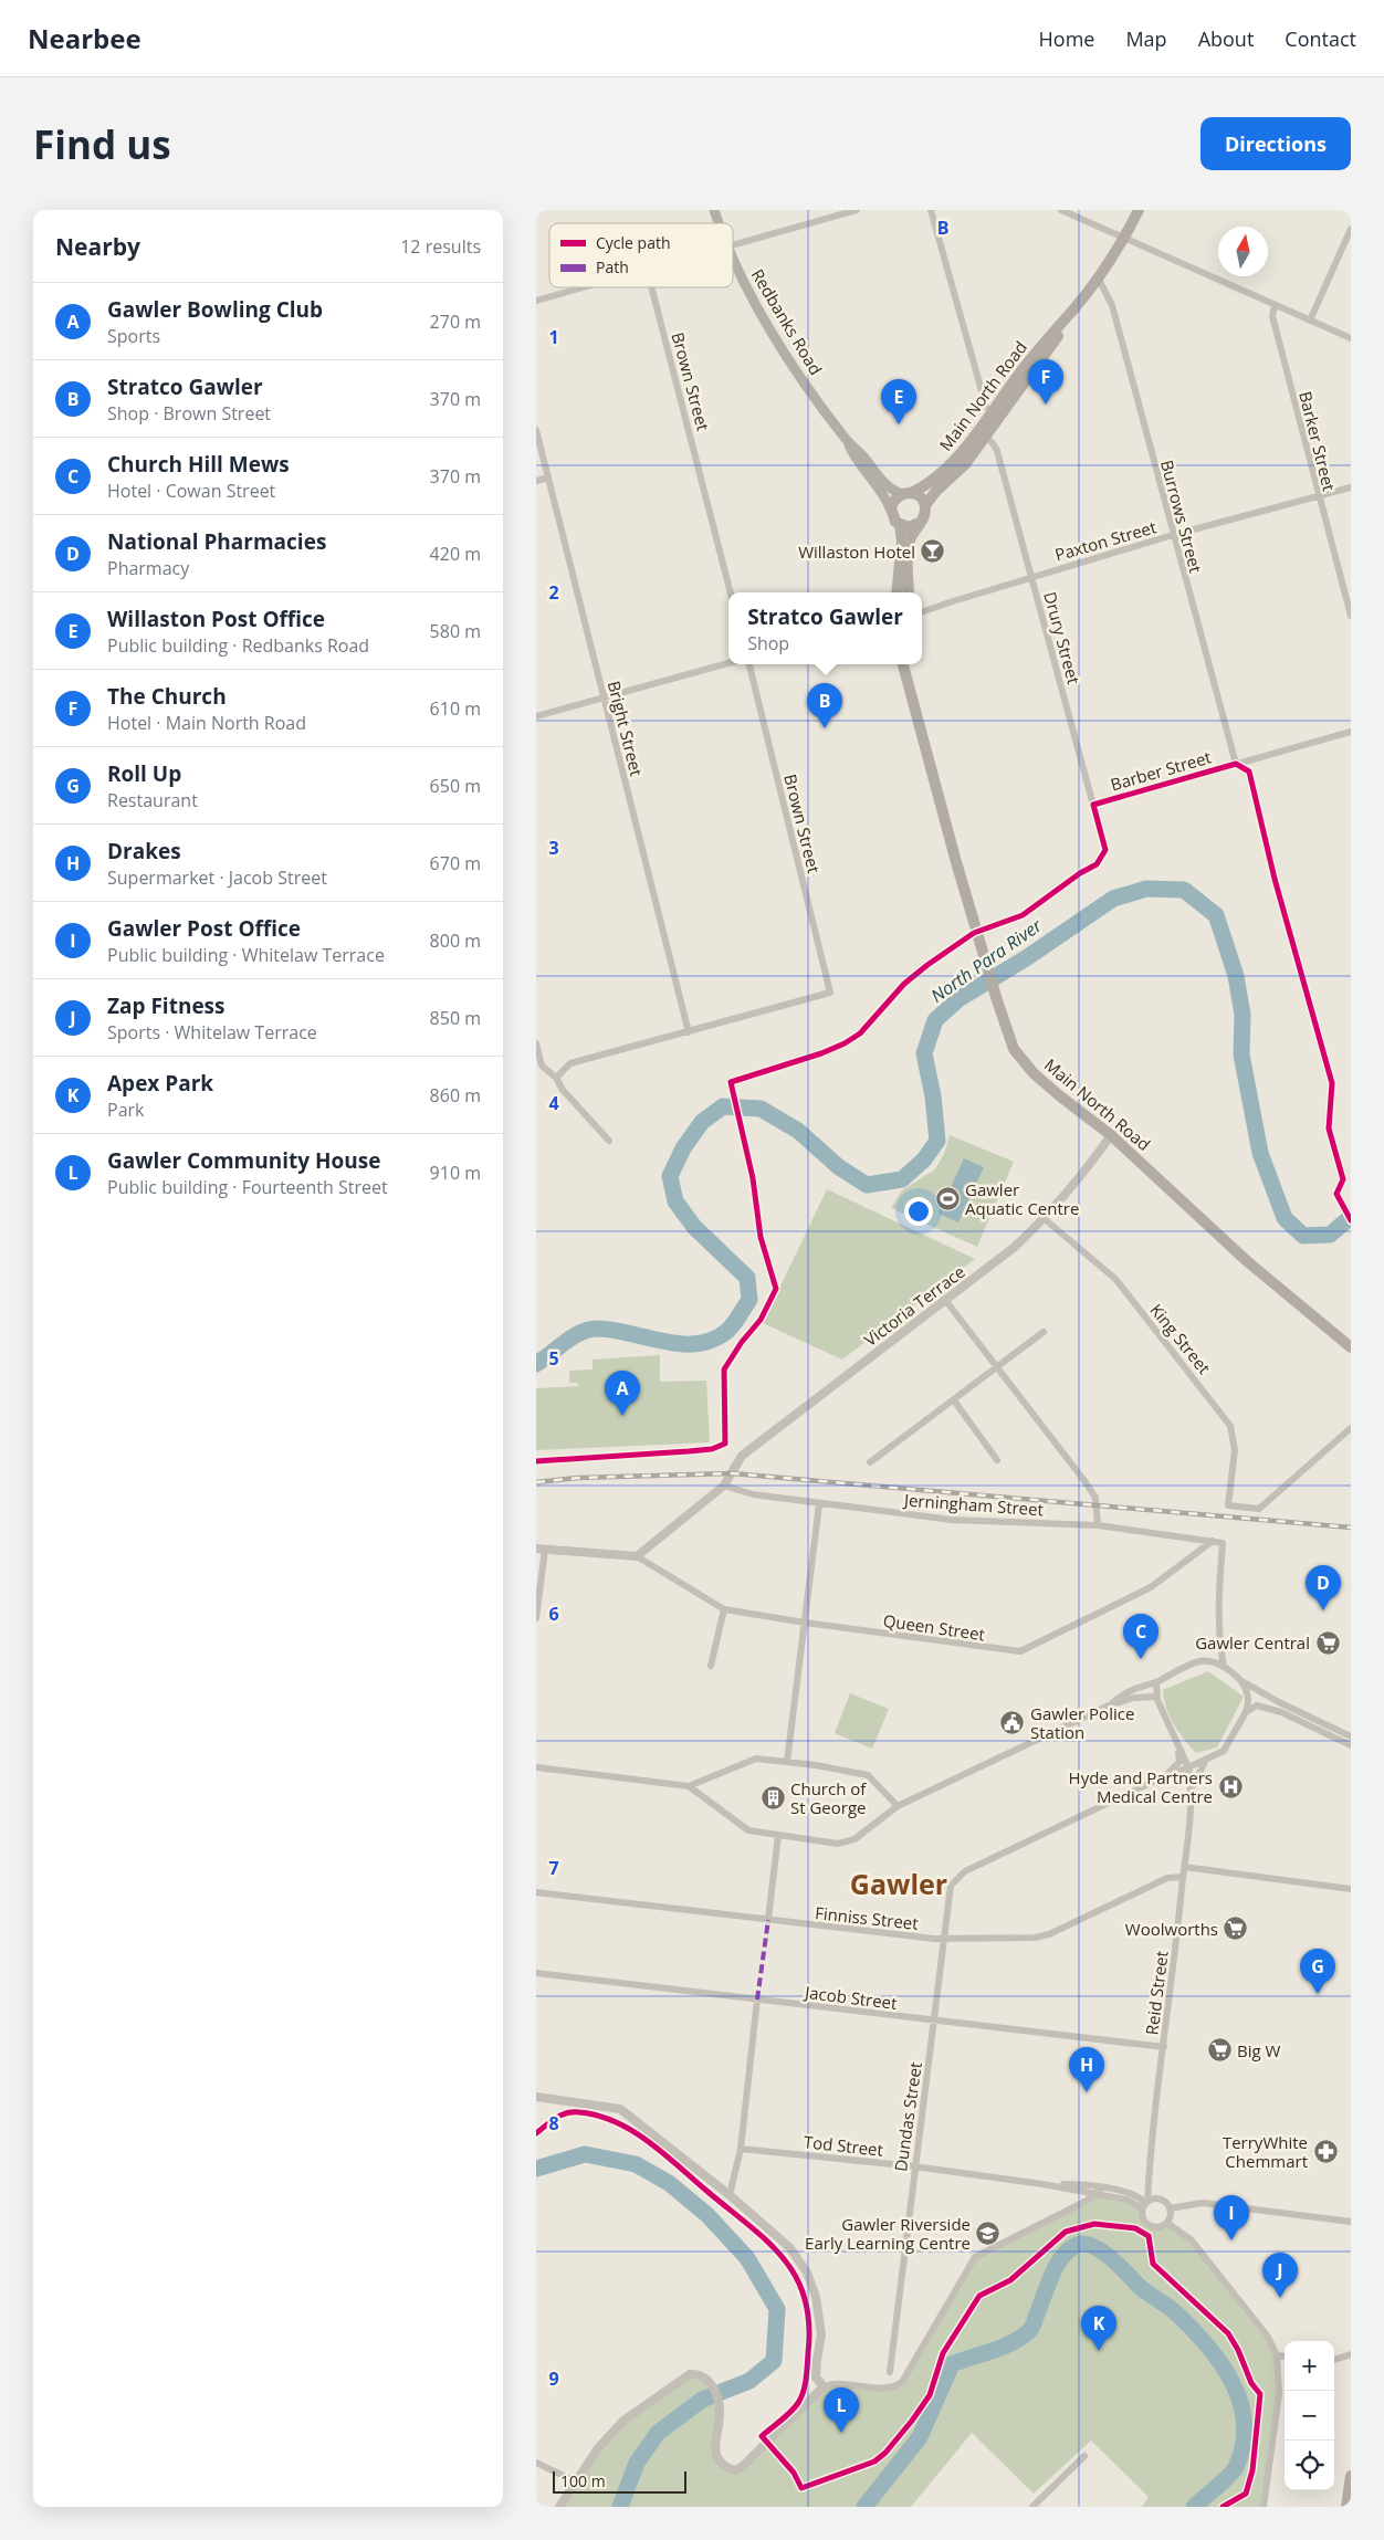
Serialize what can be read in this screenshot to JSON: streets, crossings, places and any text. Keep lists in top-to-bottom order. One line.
{"streets":{"main road":["Redbanks Road","Main North Road"],"street":["Brown Street","Barker Street","Burrows Street","Paxton Street","Drury Street","Bright Street","Barber Street","Victoria Terrace","King Street","Jerningham Street","Queen Street","Finniss Street","Reid Street","Jacob Street","Dundas Street","Tod Street"]},"crossings":[["Redbanks Road","Main North Road"],["Brown Street","Bright Street"],["Main North Road","Burrows Street"],["Main North Road","Drury Street"],["Main North Road","Victoria Terrace"],["Barker Street","Paxton Street"],["Burrows Street","Paxton Street"],["Burrows Street","Barber Street"],["Paxton Street","Drury Street"],["Drury Street","Barber Street"],["Victoria Terrace","King Street"],["Victoria Terrace","Jerningham Street"],["Jerningham Street","Queen Street"],["Jerningham Street","Reid Street"],["Finniss Street","Reid Street"],["Finniss Street","Dundas Street"],["Reid Street","Jacob Street"],["Reid Street","Tod Street"],["Jacob Street","Dundas Street"],["Dundas Street","Tod Street"]],"districts":["Gawler"],"water":["North Para River"],"places":{"bar":["Willaston Hotel"],"sports":["Gawler Aquatic Centre"],"supermarket":["Gawler Central","Woolworths","Big W"],"public building":["Gawler Police Station"],"hospital":["Hyde and Partners Medical Centre"],"building":["Church of St George"],"pharmacy":["TerryWhite Chemmart"],"school or university":["Gawler Riverside Early Learning Centre"]},"legend":["Cycle path","Path"],"scale_bar":"100 m","north":"top","page":{"header":"Nearbee","nav":["Home","Map","About","Contact"],"buttons":"Directions","title":"Find us","heading":["Nearby","12 results"],"list":[{"mark":"A","name":"Gawler Bowling Club","note":"Sports","value":"270 m"},{"mark":"B","name":"Stratco Gawler","note":"Shop · Brown Street","value":"370 m"},{"mark":"C","name":"Church Hill Mews","note":"Hotel · Cowan Street","value":"370 m"},{"mark":"D","name":"National Pharmacies","note":"Pharmacy","value":"420 m"},{"mark":"E","name":"Willaston Post Office","note":"Public building · Redbanks Road","value":"580 m"},{"mark":"F","name":"The Church","note":"Hotel · Main North Road","value":"610 m"},{"mark":"G","name":"Roll Up","note":"Restaurant","value":"650 m"},{"mark":"H","name":"Drakes","note":"Supermarket · Jacob Street","value":"670 m"},{"mark":"I","name":"Gawler Post Office","note":"Public building · Whitelaw Terrace","value":"800 m"},{"mark":"J","name":"Zap Fitness","note":"Sports · Whitelaw Terrace","value":"850 m"},{"mark":"K","name":"Apex Park","note":"Park","value":"860 m"},{"mark":"L","name":"Gawler Community House","note":"Public building · Fourteenth Street","value":"910 m"}],"pins":["F","E","B","A","D","C","G","H","I","J","K","L"],"popup":["Stratco Gawler","Shop"],"map_buttons":["+","−"],"scale":"100 m"},"grid":{"columns":["B"],"rows":["1","2","3","4","5","6","7","8","9"]}}
